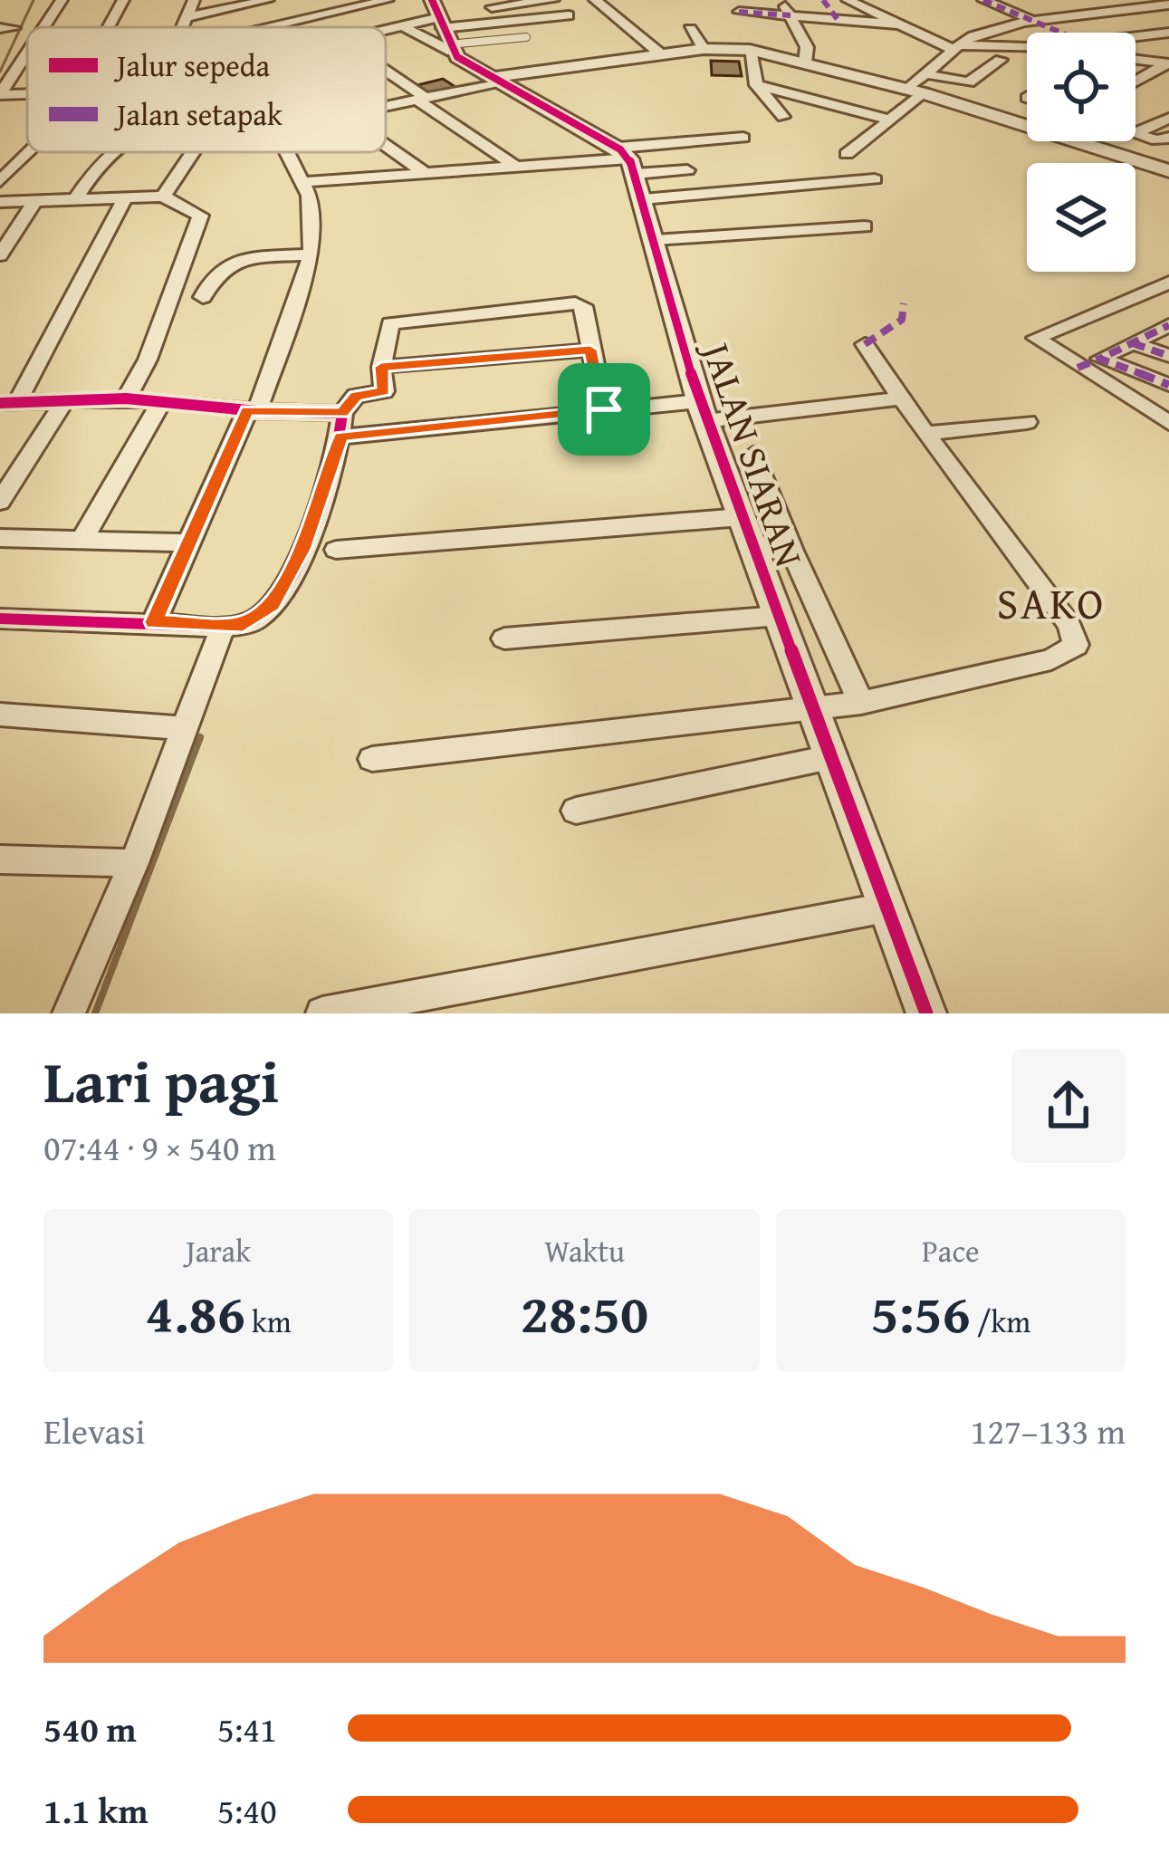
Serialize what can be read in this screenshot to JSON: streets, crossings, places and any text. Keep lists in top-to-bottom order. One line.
{"streets":{"street":["JALAN SIARAN"]},"districts":["SAKO"],"legend":["Jalur sepeda","Jalan setapak"],"page":{"heading":["Lari pagi","07:44 · 9 × 540 m"],"stats":[["Jarak","4.86 km"],["Waktu","28:50"],["Pace","5:56 /km"]],"chart":["Elevasi","127–133 m"],"list":[{"name":"540 m","note":"5:41"},{"name":"1.1 km","note":"5:40"}]}}
